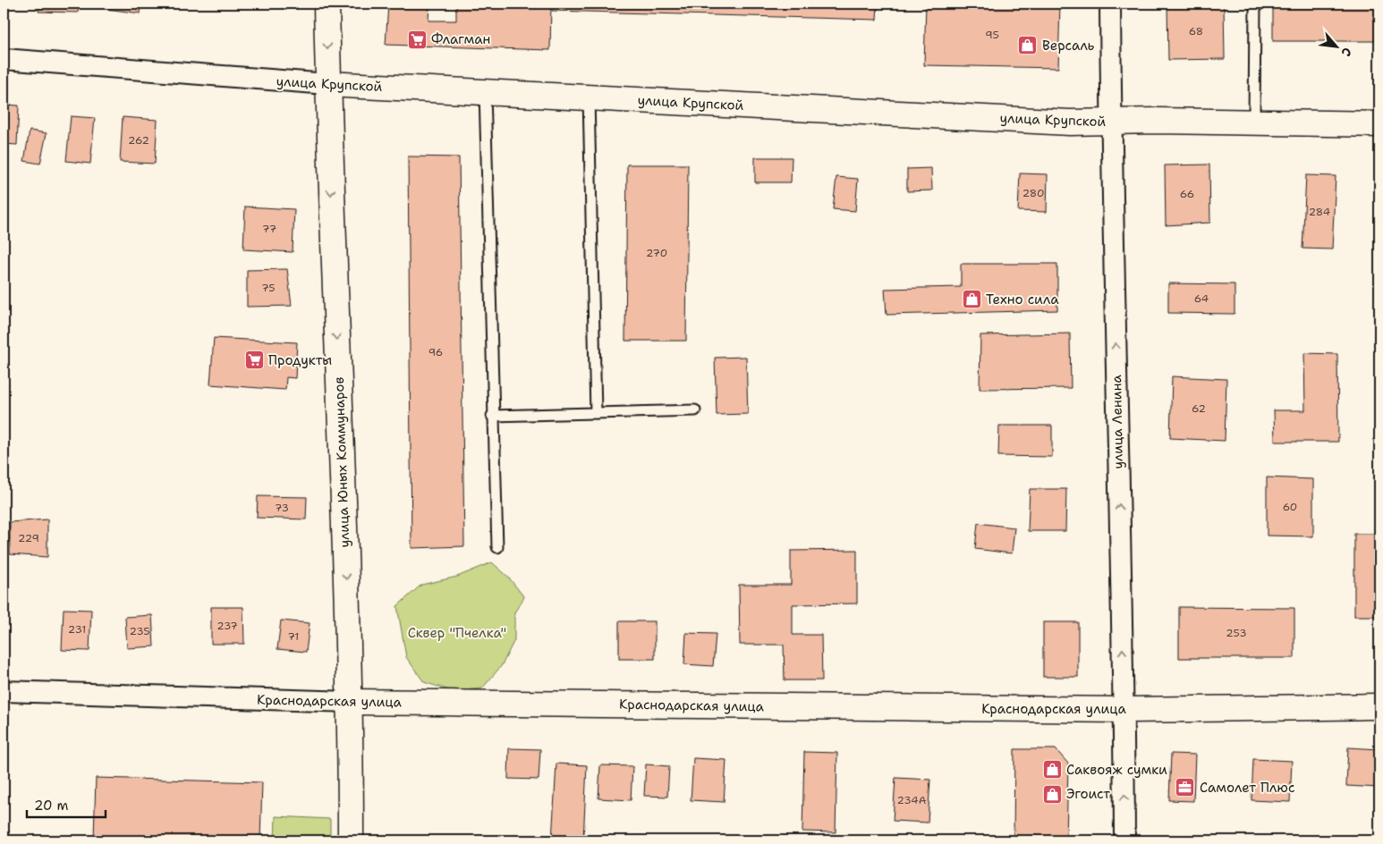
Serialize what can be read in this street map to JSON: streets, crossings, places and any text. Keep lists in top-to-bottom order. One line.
{"streets":{"street":["улица Крупской","улица Ленина","улица Юных Коммунаров","Краснодарская улица"]},"crossings":[["улица Крупской","улица Ленина"],["улица Крупской","улица Юных Коммунаров"],["улица Ленина","Краснодарская улица"],["улица Юных Коммунаров","Краснодарская улица"]],"one_way":["улица Ленина","улица Юных Коммунаров"],"parks":["Сквер \"Пчелка\""],"places":{"supermarket":["Флагман","Продукты"],"shop":["Версаль","Техно сила","Саквояж сумки","Эгоист"],"office":["Самолет Плюс"]},"house_numbers":["68","95","262","280","66","284","77","270","75","64","96","62","60","73","229","237","231","235","253","71","234А"],"scale_bar":"20 m","north":"bottom right"}
